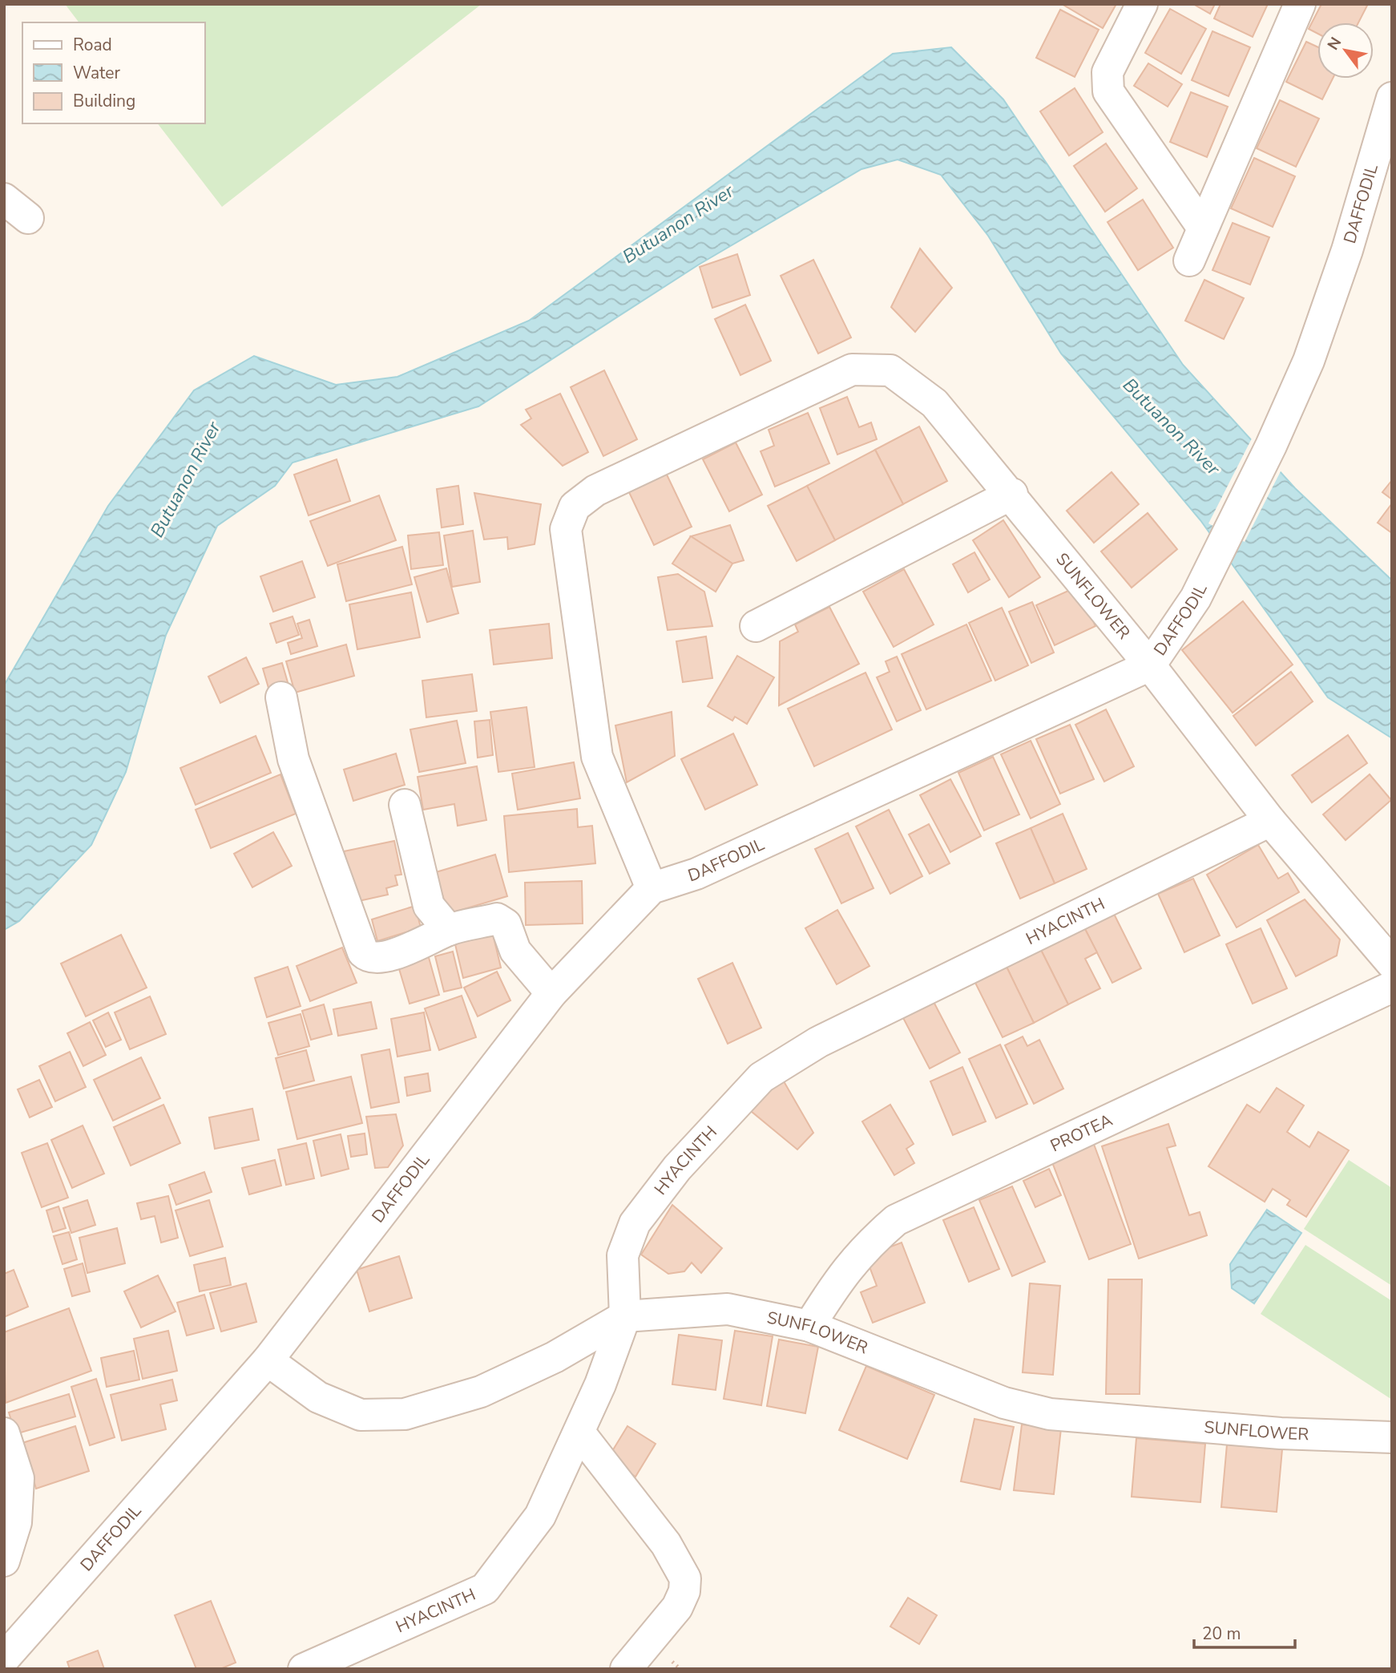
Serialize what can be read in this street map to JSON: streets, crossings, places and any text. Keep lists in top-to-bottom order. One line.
{"streets":{"street":["DAFFODIL","SUNFLOWER","HYACINTH","PROTEA"]},"crossings":[["DAFFODIL","SUNFLOWER"],["SUNFLOWER","HYACINTH"],["SUNFLOWER","PROTEA"]],"water":["Butuanon River"],"legend":["Road","Water","Building"],"scale_bar":"20 m","north":"top left"}
